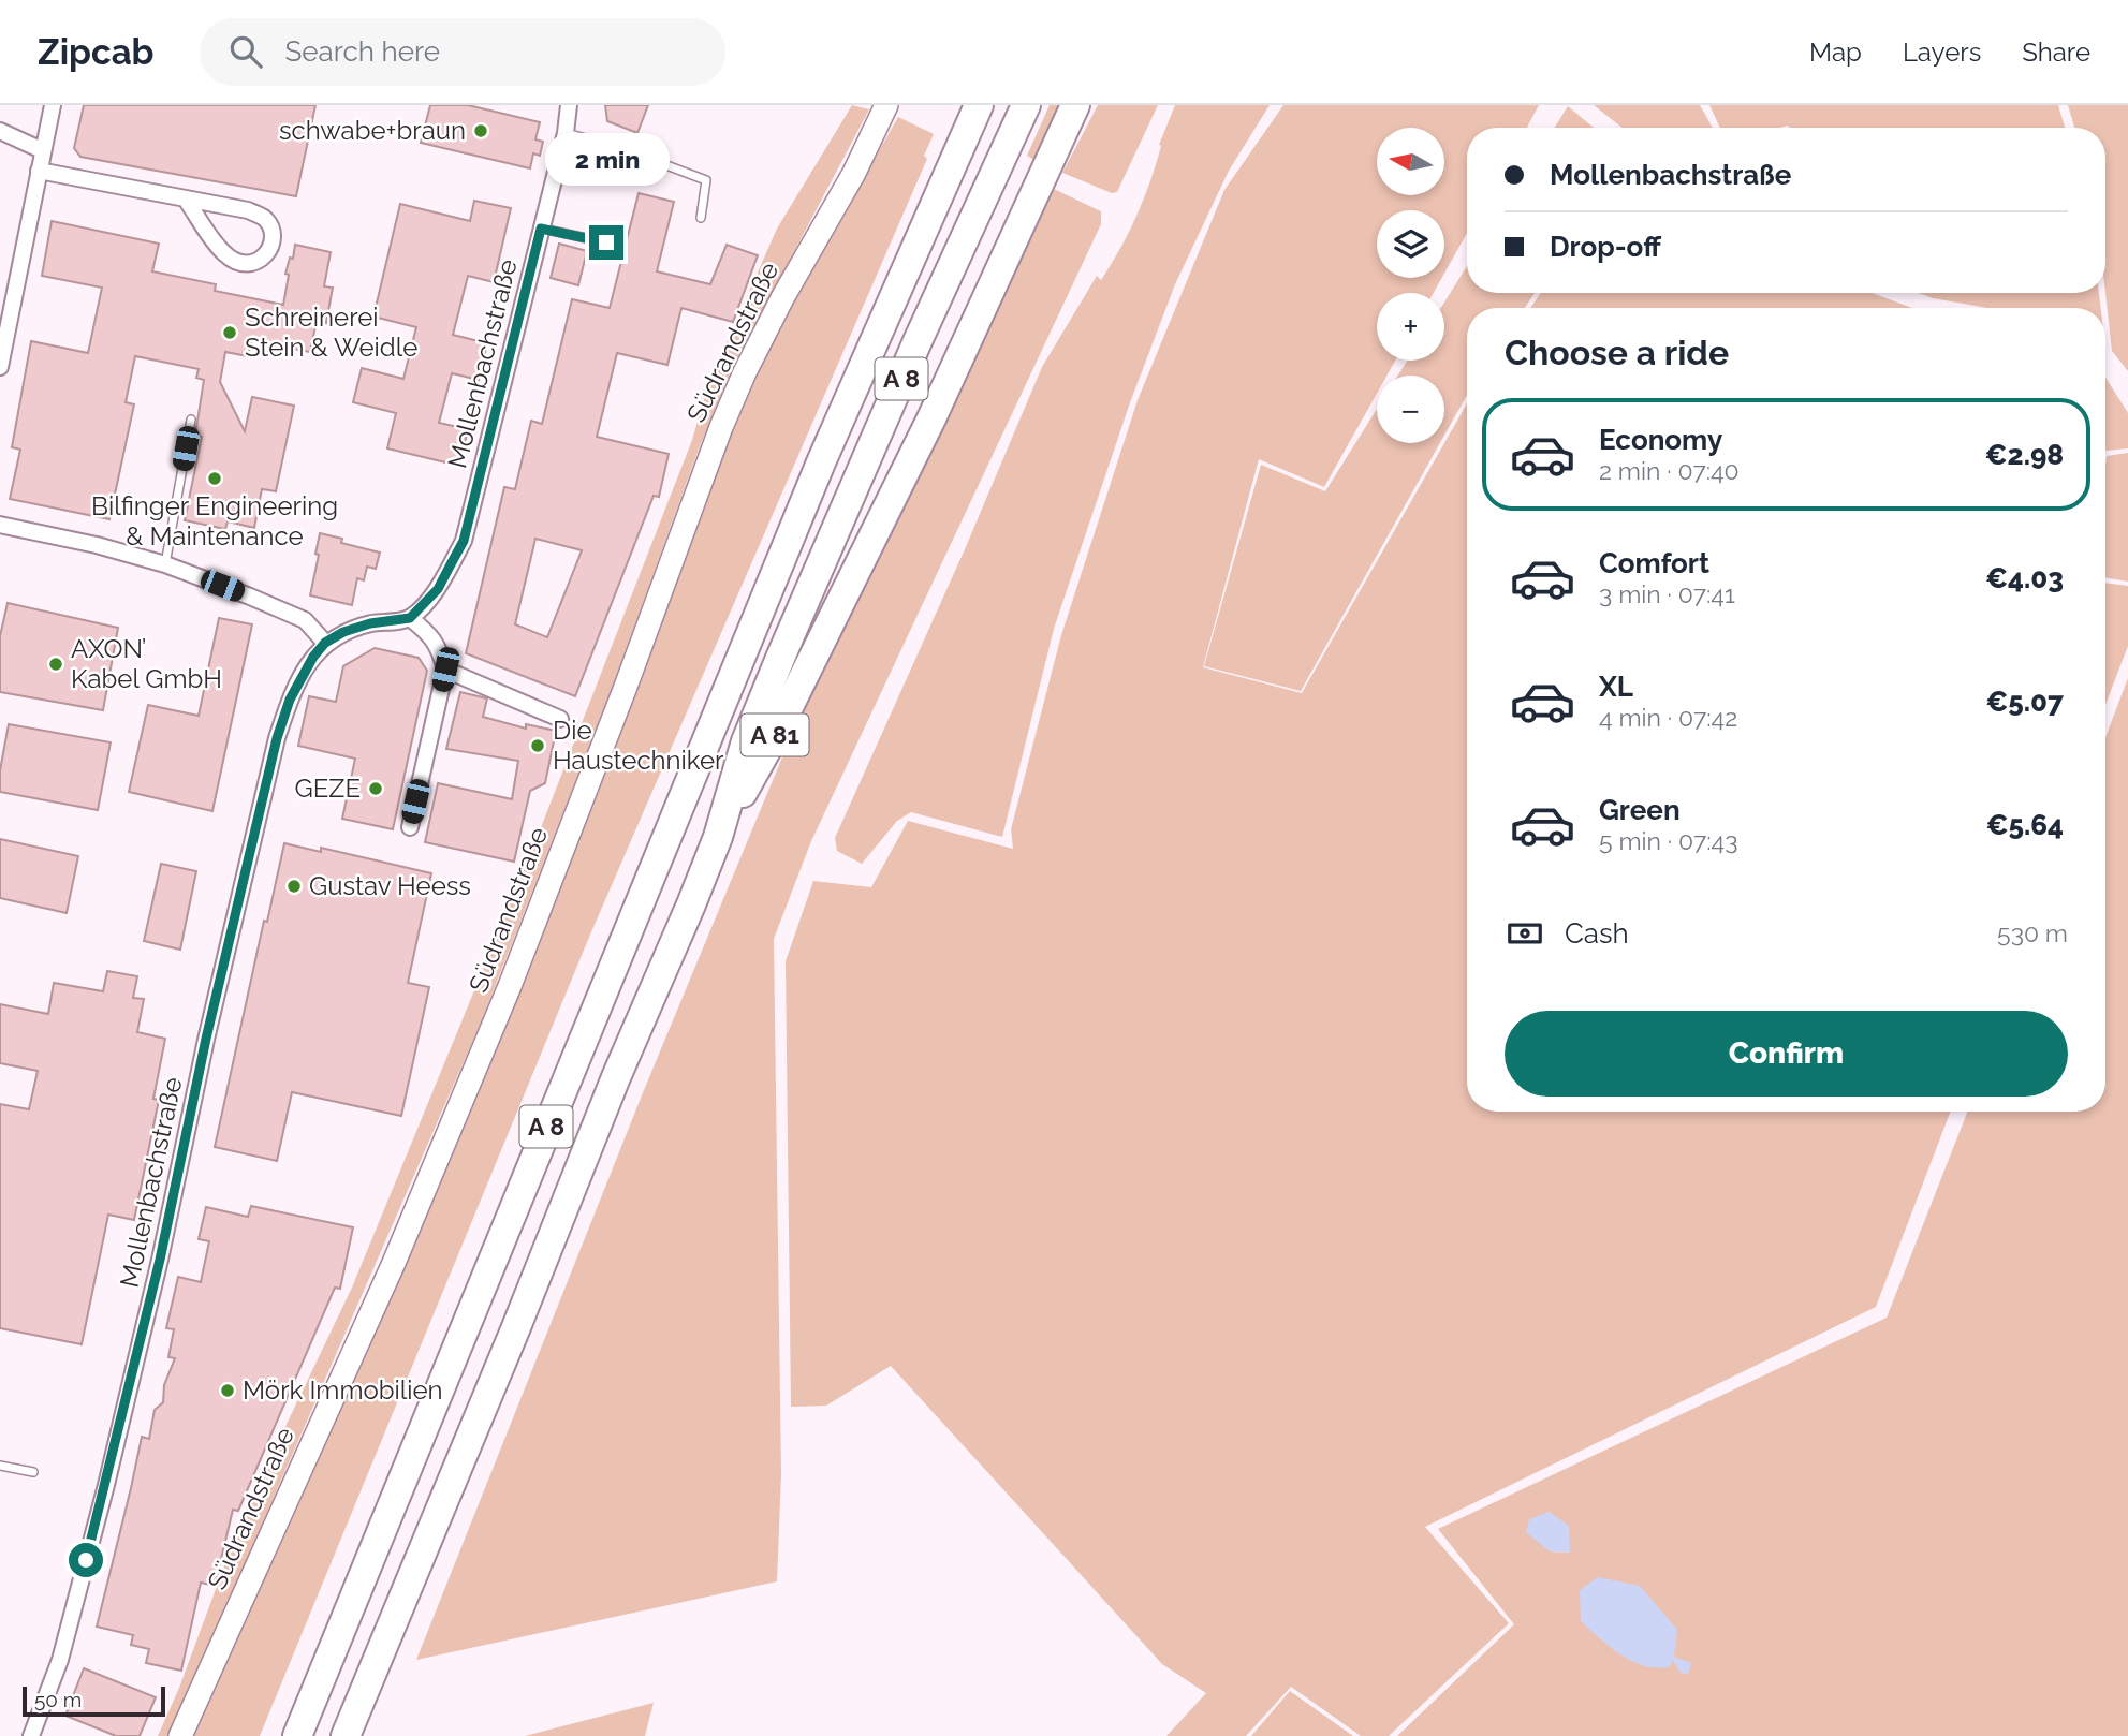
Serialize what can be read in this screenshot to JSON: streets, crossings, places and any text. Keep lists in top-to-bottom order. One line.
{"streets":{"highway":["A 8","A 81"],"main road":["Südrandstraße"],"street":["Mollenbachstraße"]},"crossings":[["A 8","A 81"]],"places":["schwabe+braun","Schreinerei Stein & Weidle","Bilfinger Engineering & Maintenance","AXON’ Kabel GmbH","Die Haustechniker","GEZE","Gustav Heess","Mörk Immobilien"],"scale_bar":"50 m","north":"left","page":{"header":"Zipcab","search":"Search here","nav":["Map","Layers","Share"],"map_buttons":["+","−"],"banner":["Mollenbachstraße","Drop-off"],"bubble":"2 min","heading":"Choose a ride","list":[{"name":"Economy","note":"2 min · 07:40","value":"€2.98"},{"name":"Comfort","note":"3 min · 07:41","value":"€4.03"},{"name":"XL","note":"4 min · 07:42","value":"€5.07"},{"name":"Green","note":"5 min · 07:43","value":"€5.64"}],"pay":["Cash","530 m"],"buttons":"Confirm","scale":"50 m"}}
